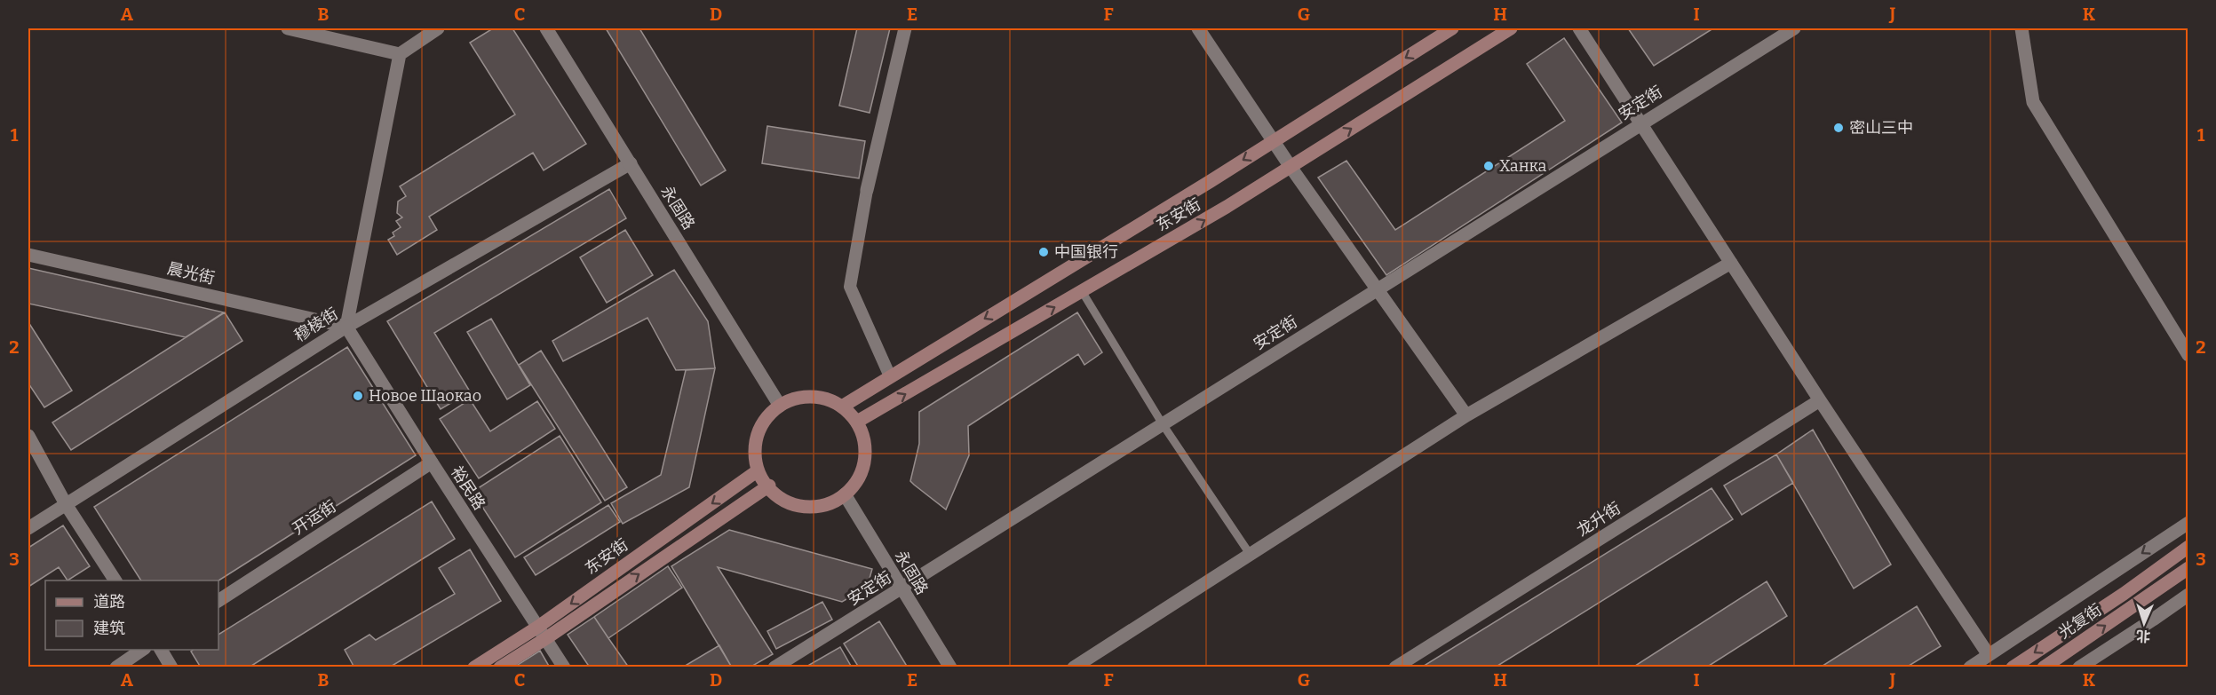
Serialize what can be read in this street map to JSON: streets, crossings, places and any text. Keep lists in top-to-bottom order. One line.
{"streets":{"main road":["东安街","光复街"],"street":["安定街","永固路","晨光街","穆棱街","裕民路","开运街","龙升街"]},"crossings":[["安定街","永固路"],["永固路","东安街"],["永固路","穆棱街"],["东安街","裕民路"],["晨光街","穆棱街"],["晨光街","裕民路"],["穆棱街","裕民路"],["裕民路","开运街"]],"places":["密山三中","Ханка","中国银行","Новое Шаокао"],"legend":["道路","建筑"],"north":"bottom","grid":{"columns":["A","B","C","D","E","F","G","H","I","J","K"],"rows":["1","2","3"]}}
